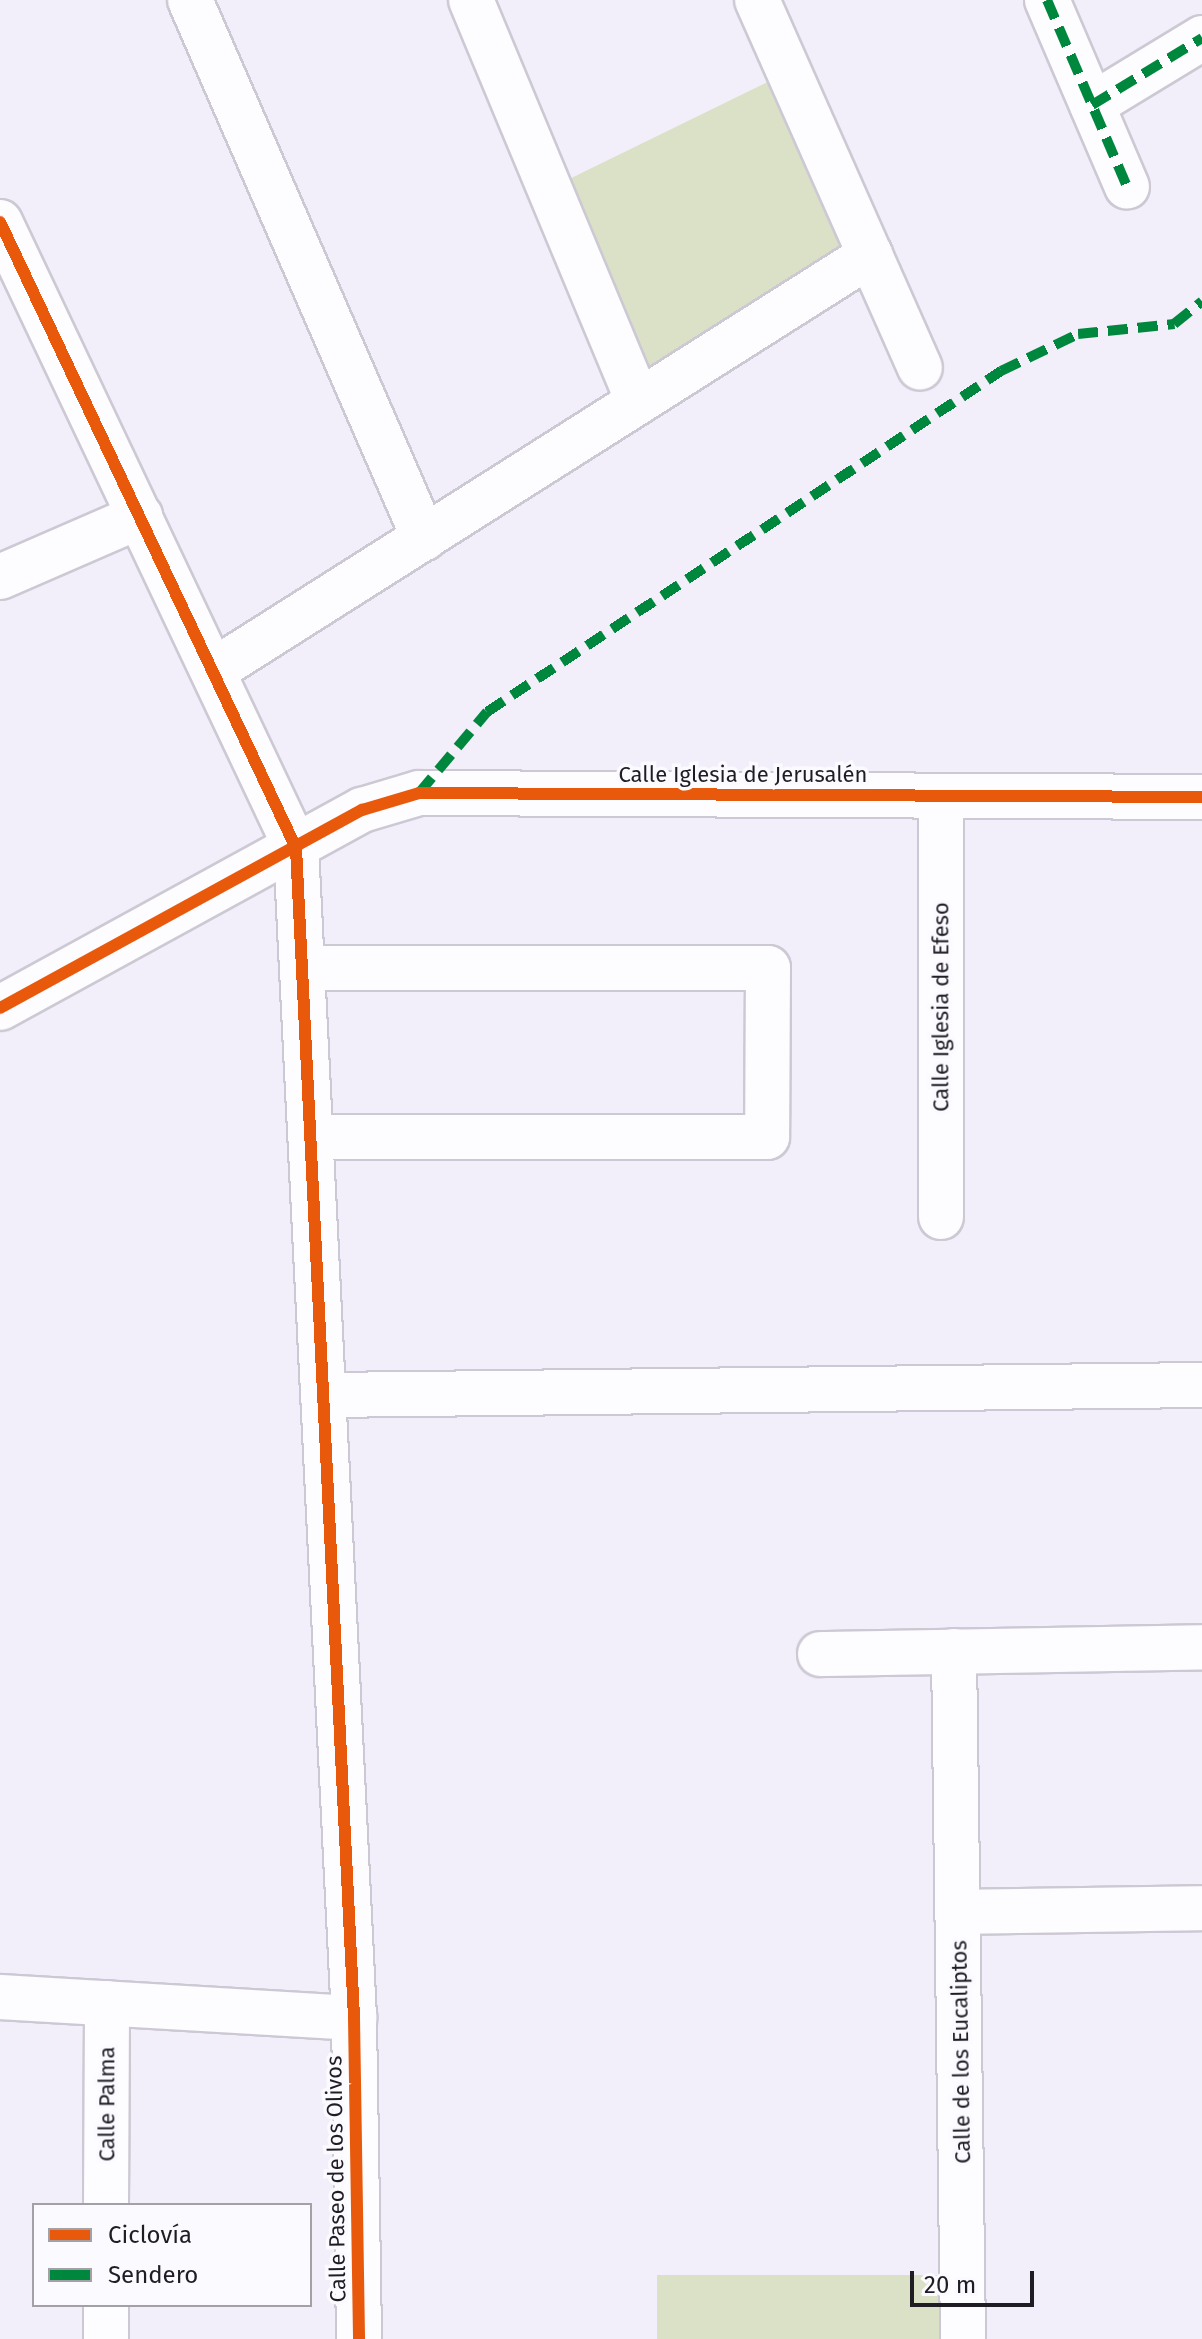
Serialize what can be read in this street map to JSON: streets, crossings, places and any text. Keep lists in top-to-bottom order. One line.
{"streets":{"street":["Calle Iglesia de Jerusalén","Calle Iglesia de Efeso","Calle de los Eucaliptos","Calle Palma","Calle Paseo de los Olivos"]},"crossings":[["Calle Iglesia de Jerusalén","Calle Iglesia de Efeso"],["Calle Iglesia de Jerusalén","Calle Paseo de los Olivos"]],"legend":["Ciclovía","Sendero"],"scale_bar":"20 m"}
